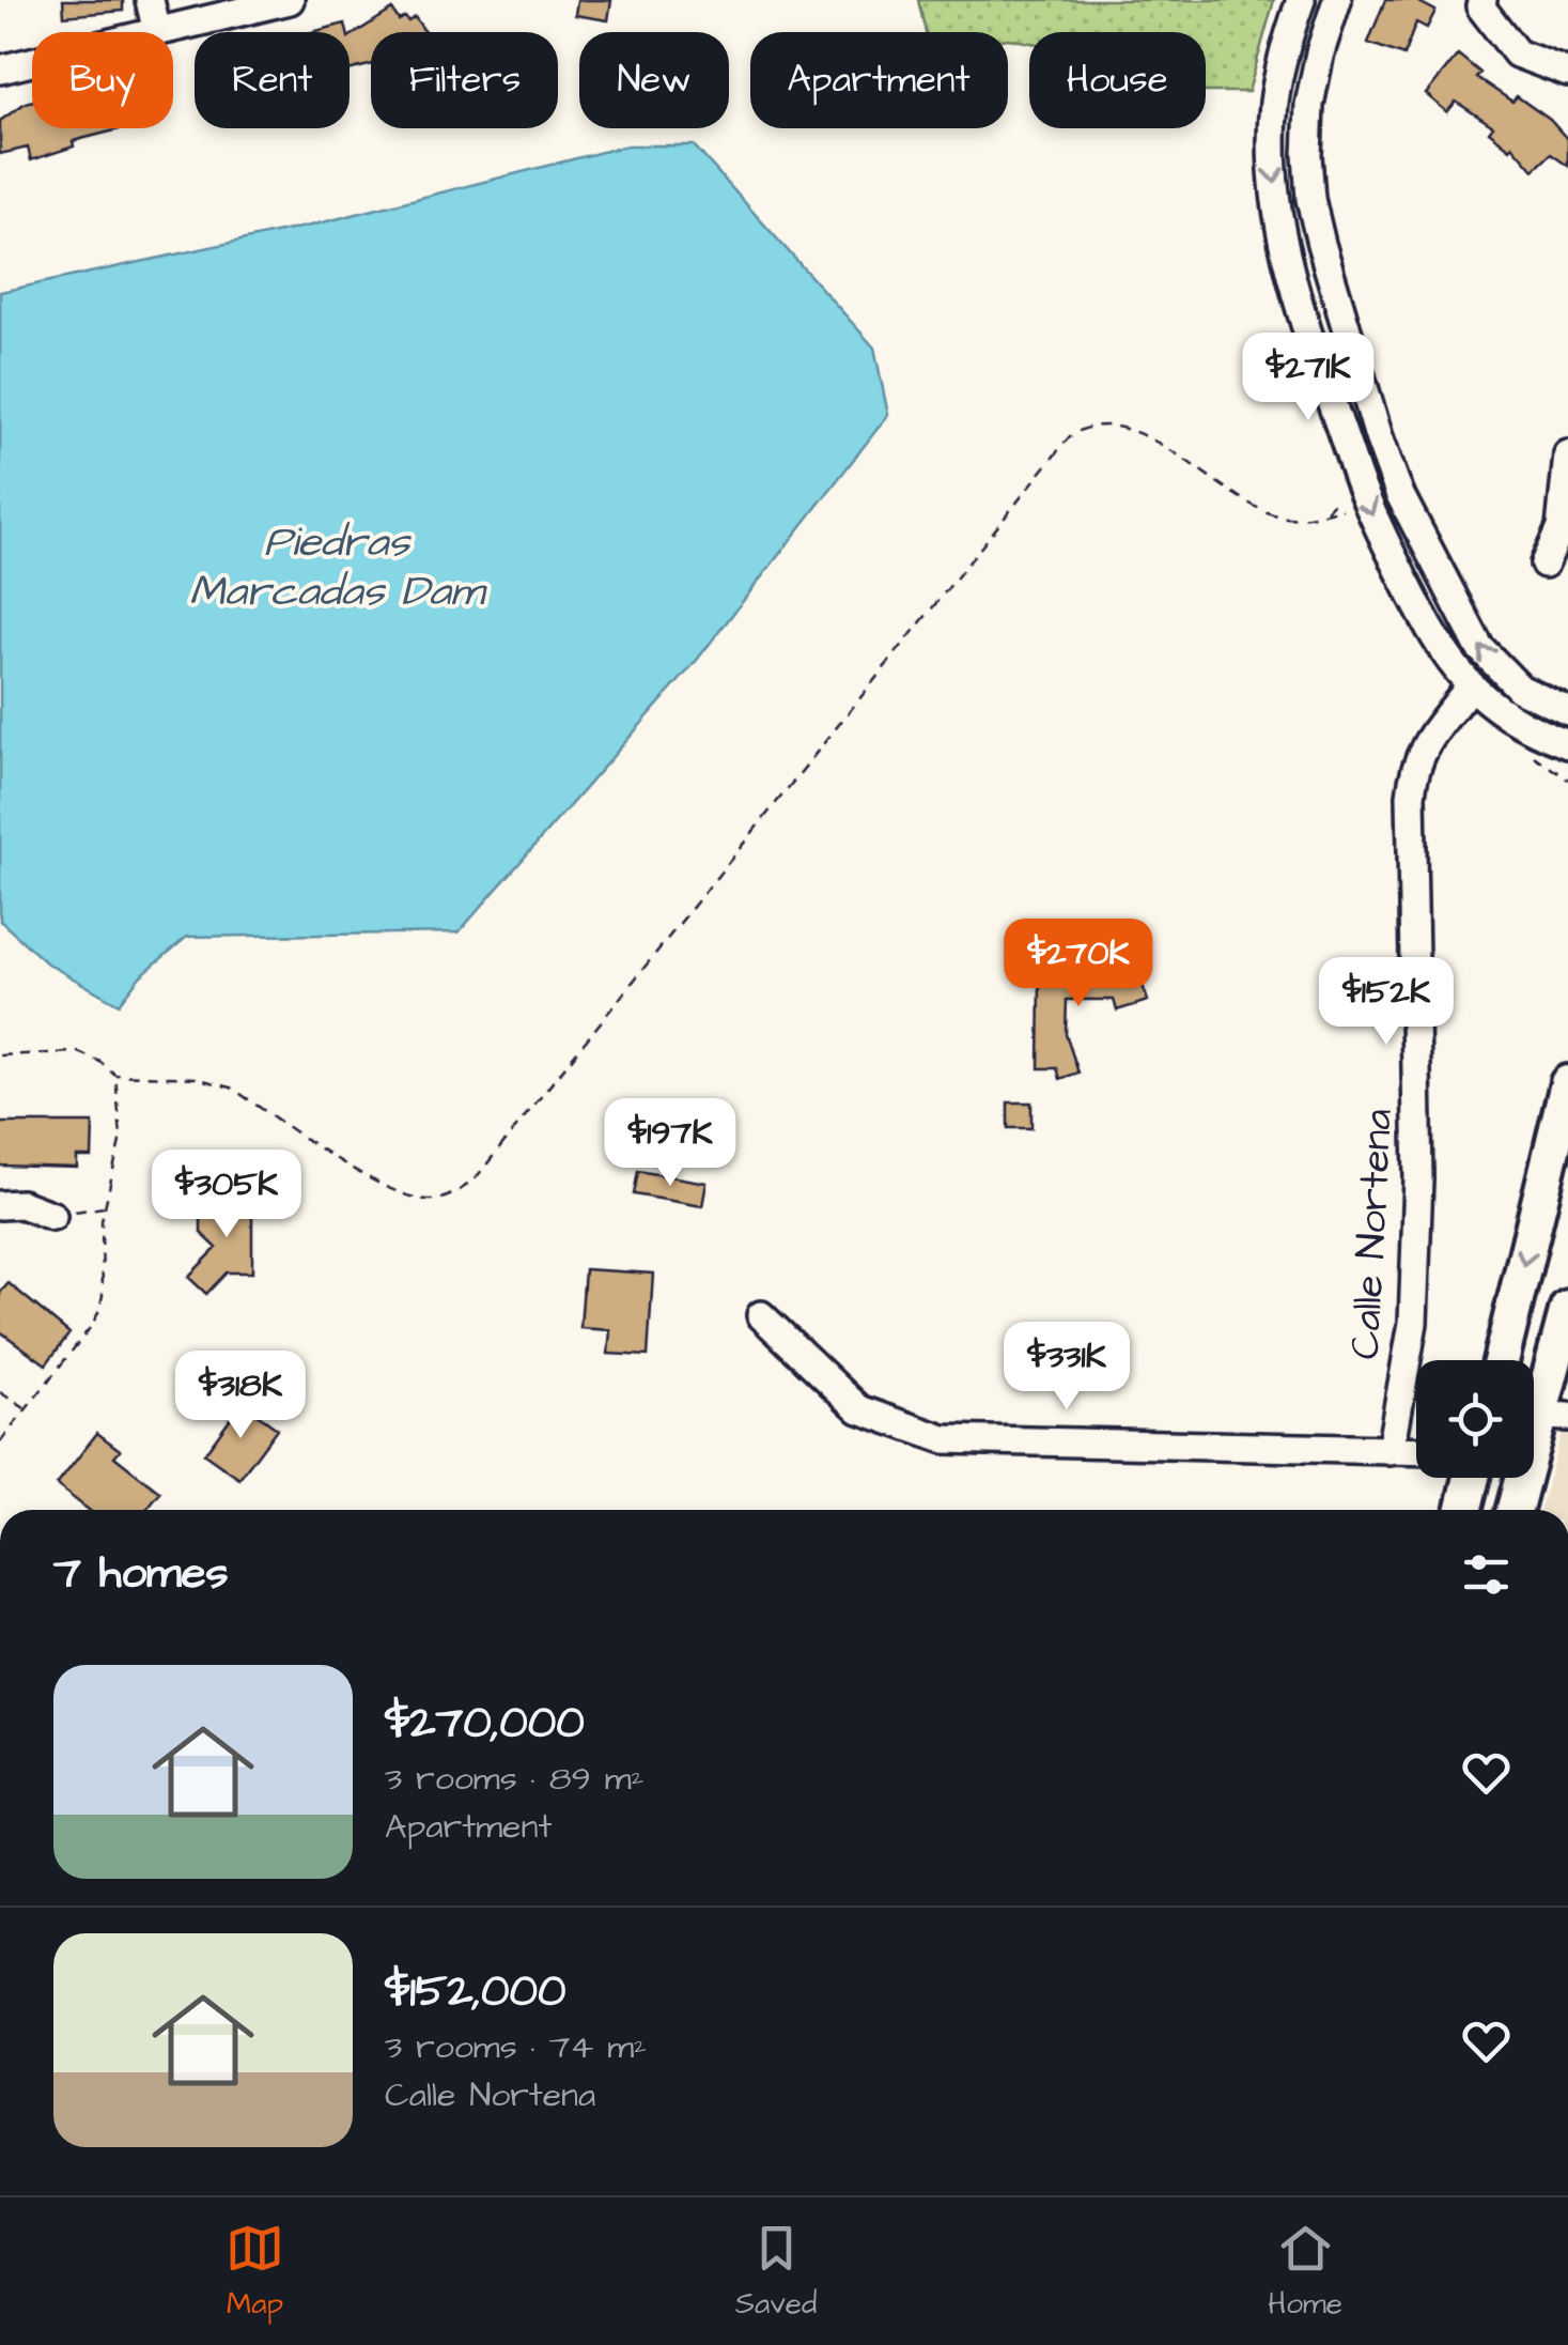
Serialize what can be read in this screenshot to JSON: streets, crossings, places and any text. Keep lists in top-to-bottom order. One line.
{"streets":{"street":["Calle Nortena"]},"water":["Piedras Marcadas Dam"],"page":{"chip":["Buy","Rent","Filters","New","Apartment","House"],"price":["$271K","$270K","$152K","$197K","$305K","$331K","$318K"],"heading":"7 homes","list":[{"name":"$270,000","note":"3 rooms · 89 m² · Apartment"},{"name":"$152,000","note":"3 rooms · 74 m² · Calle Nortena"}],"tabs":["Map","Saved","Home"]}}
